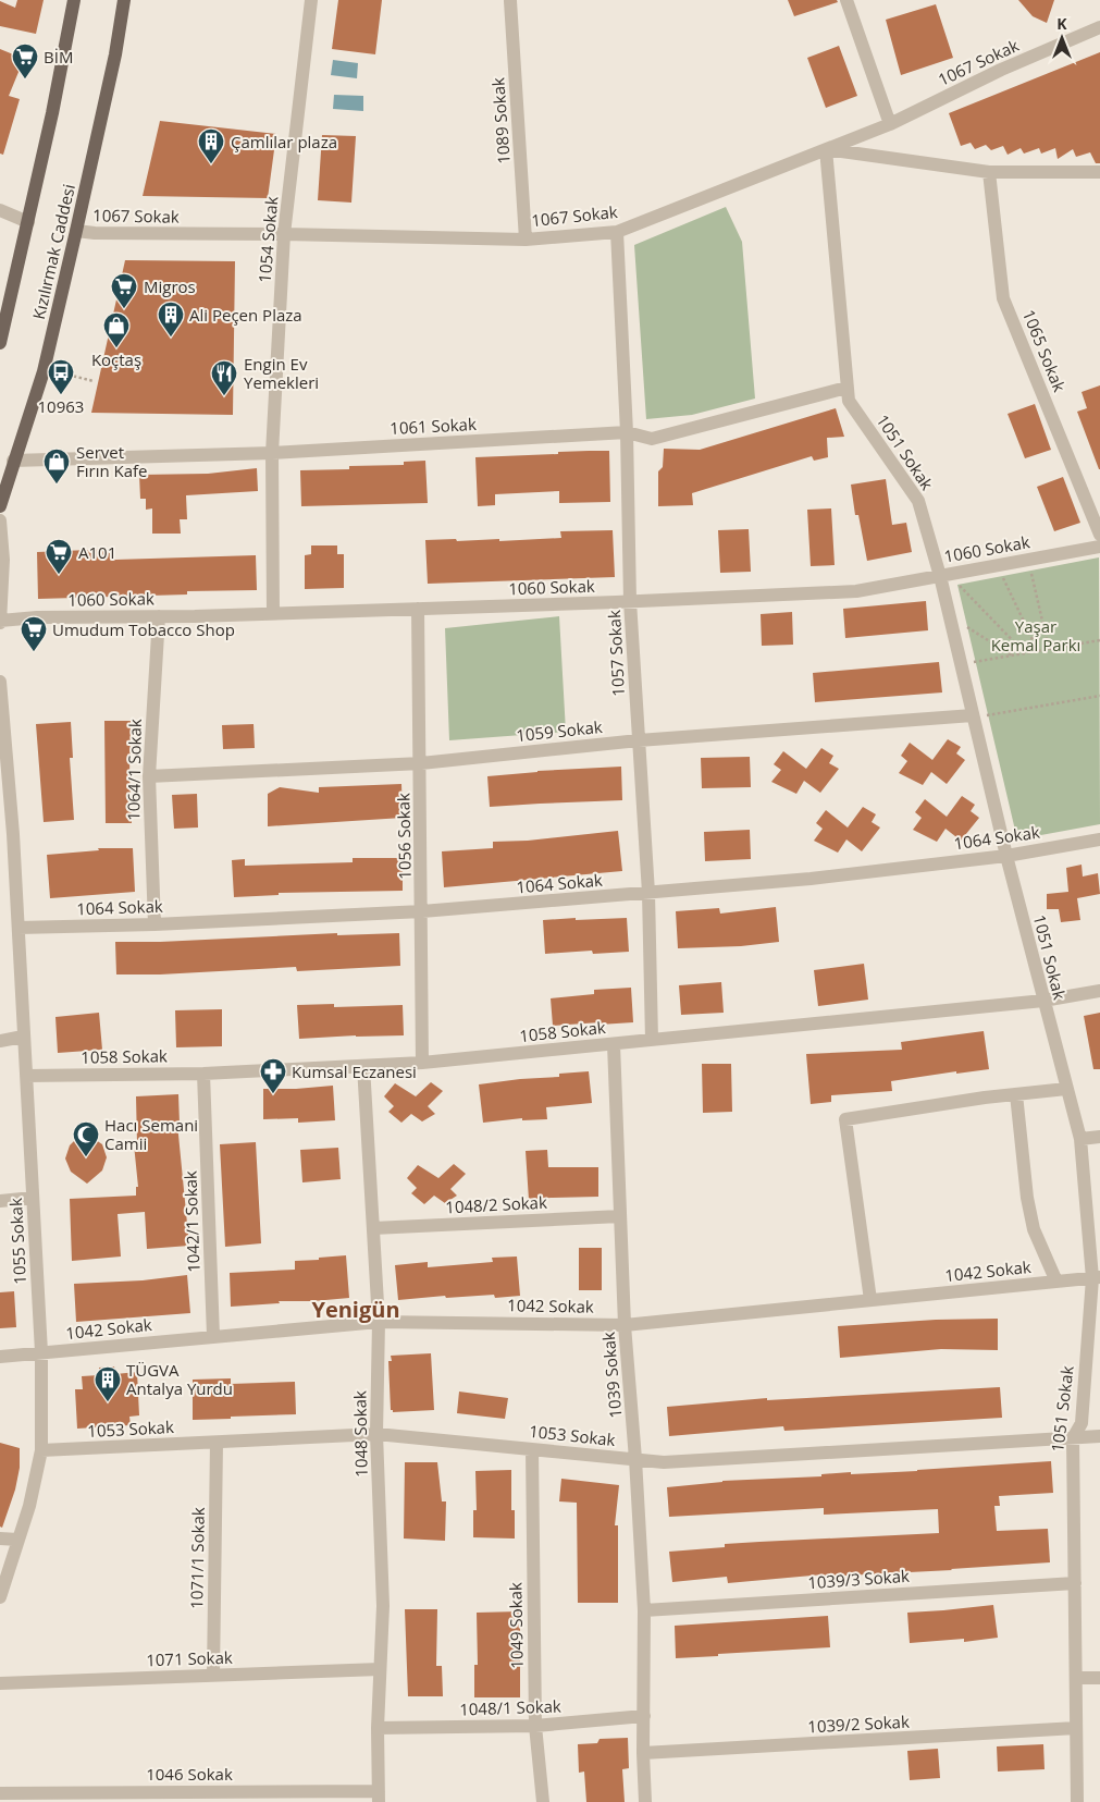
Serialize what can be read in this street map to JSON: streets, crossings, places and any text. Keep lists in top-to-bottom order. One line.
{"streets":{"main road":["Kızılırmak Caddesi"],"street":["1067 Sokak","1089 Sokak","1054 Sokak","1065 Sokak","1061 Sokak","1051 Sokak","1060 Sokak","1057 Sokak","1059 Sokak","1064/1 Sokak","1056 Sokak","1064 Sokak","1058 Sokak","1048/2 Sokak","1042/1 Sokak","1055 Sokak","1042 Sokak","1039 Sokak","1053 Sokak","1048 Sokak","1071/1 Sokak","1039/3 Sokak","1049 Sokak","1071 Sokak","1048/1 Sokak","1039/2 Sokak","1046 Sokak"]},"crossings":[["1067 Sokak","1089 Sokak"],["1067 Sokak","1054 Sokak"],["1067 Sokak","Kızılırmak Caddesi"],["1067 Sokak","1051 Sokak"],["1067 Sokak","1057 Sokak"],["1054 Sokak","1061 Sokak"],["1054 Sokak","1060 Sokak"],["Kızılırmak Caddesi","1061 Sokak"],["1061 Sokak","1051 Sokak"],["1061 Sokak","1057 Sokak"],["1051 Sokak","1060 Sokak"],["1051 Sokak","1059 Sokak"],["1051 Sokak","1064 Sokak"],["1051 Sokak","1058 Sokak"],["1051 Sokak","1042 Sokak"],["1051 Sokak","1053 Sokak"],["1051 Sokak","1039/3 Sokak"],["1051 Sokak","1039/2 Sokak"],["1060 Sokak","1057 Sokak"],["1060 Sokak","1064/1 Sokak"],["1060 Sokak","1056 Sokak"],["1057 Sokak","1059 Sokak"],["1057 Sokak","1064 Sokak"],["1057 Sokak","1058 Sokak"],["1059 Sokak","1064/1 Sokak"],["1059 Sokak","1056 Sokak"],["1064/1 Sokak","1064 Sokak"],["1056 Sokak","1064 Sokak"],["1056 Sokak","1058 Sokak"],["1064 Sokak","1055 Sokak"],["1058 Sokak","1042/1 Sokak"],["1058 Sokak","1055 Sokak"],["1058 Sokak","1039 Sokak"],["1058 Sokak","1048 Sokak"],["1048/2 Sokak","1039 Sokak"],["1048/2 Sokak","1048 Sokak"],["1042/1 Sokak","1042 Sokak"],["1055 Sokak","1042 Sokak"],["1055 Sokak","1053 Sokak"],["1042 Sokak","1039 Sokak"],["1042 Sokak","1048 Sokak"],["1039 Sokak","1053 Sokak"],["1039 Sokak","1039/3 Sokak"],["1039 Sokak","1048/1 Sokak"],["1039 Sokak","1039/2 Sokak"],["1053 Sokak","1048 Sokak"],["1053 Sokak","1071/1 Sokak"],["1053 Sokak","1049 Sokak"],["1048 Sokak","1071 Sokak"],["1048 Sokak","1048/1 Sokak"],["1048 Sokak","1046 Sokak"],["1071/1 Sokak","1071 Sokak"],["1049 Sokak","1048/1 Sokak"]],"districts":["Yenigün"],"parks":["Yaşar Kemal Parkı"],"places":{"supermarket":["BİM","Migros","A101","Umudum Tobacco Shop"],"building":["Çamlılar plaza","Ali Peçen Plaza","TÜGVA Antalya Yurdu"],"shop":["Koçtaş","Servet Fırın Kafe"],"bus stop":["10963"],"restaurant":["Engin Ev Yemekleri"],"pharmacy":["Kumsal Eczanesi"],"mosque":["Hacı Semani Camii"]},"north":"top"}
